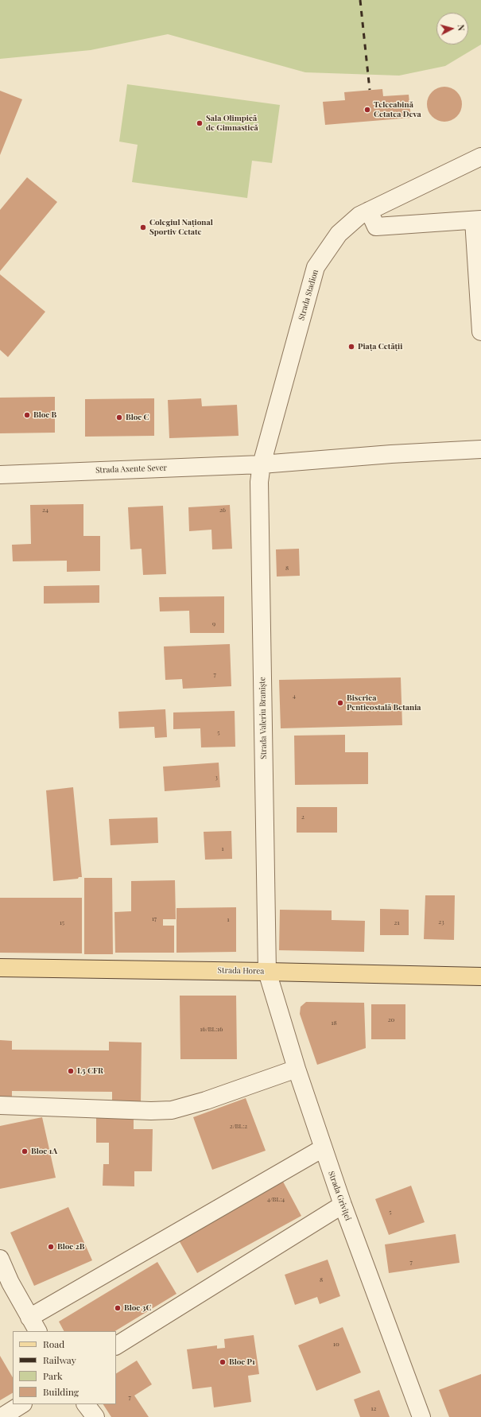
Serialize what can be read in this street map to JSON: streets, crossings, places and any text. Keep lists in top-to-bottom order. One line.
{"streets":{"main road":["Strada Horea"],"street":["Strada Stadion","Strada Axente Sever","Strada Valeriu Braniște","Strada Griviței"]},"crossings":[["Strada Stadion","Strada Axente Sever"],["Strada Stadion","Strada Valeriu Braniște"],["Strada Axente Sever","Strada Valeriu Braniște"],["Strada Valeriu Braniște","Strada Horea"],["Strada Valeriu Braniște","Strada Griviței"],["Strada Horea","Strada Griviței"]],"places":["Telecabină Cetatea Deva","Sala Olimpică de Gimnastică","Colegiul Național Sportiv Cetate","Piața Cetății","Bloc B","Bloc C","Biserica Penticostală Betania","L5 CFR","Bloc 1A","Bloc 2B","Bloc 3C","Bloc P1"],"house_numbers":["24","26","8","9","7","4","5","3","2","1","17","1","23","15","21","20","18","16/BL:16","2/BL:2","4/BL:4","5","7","8","10","7","12"],"legend":["Road","Railway","Park","Building"],"north":"right"}
